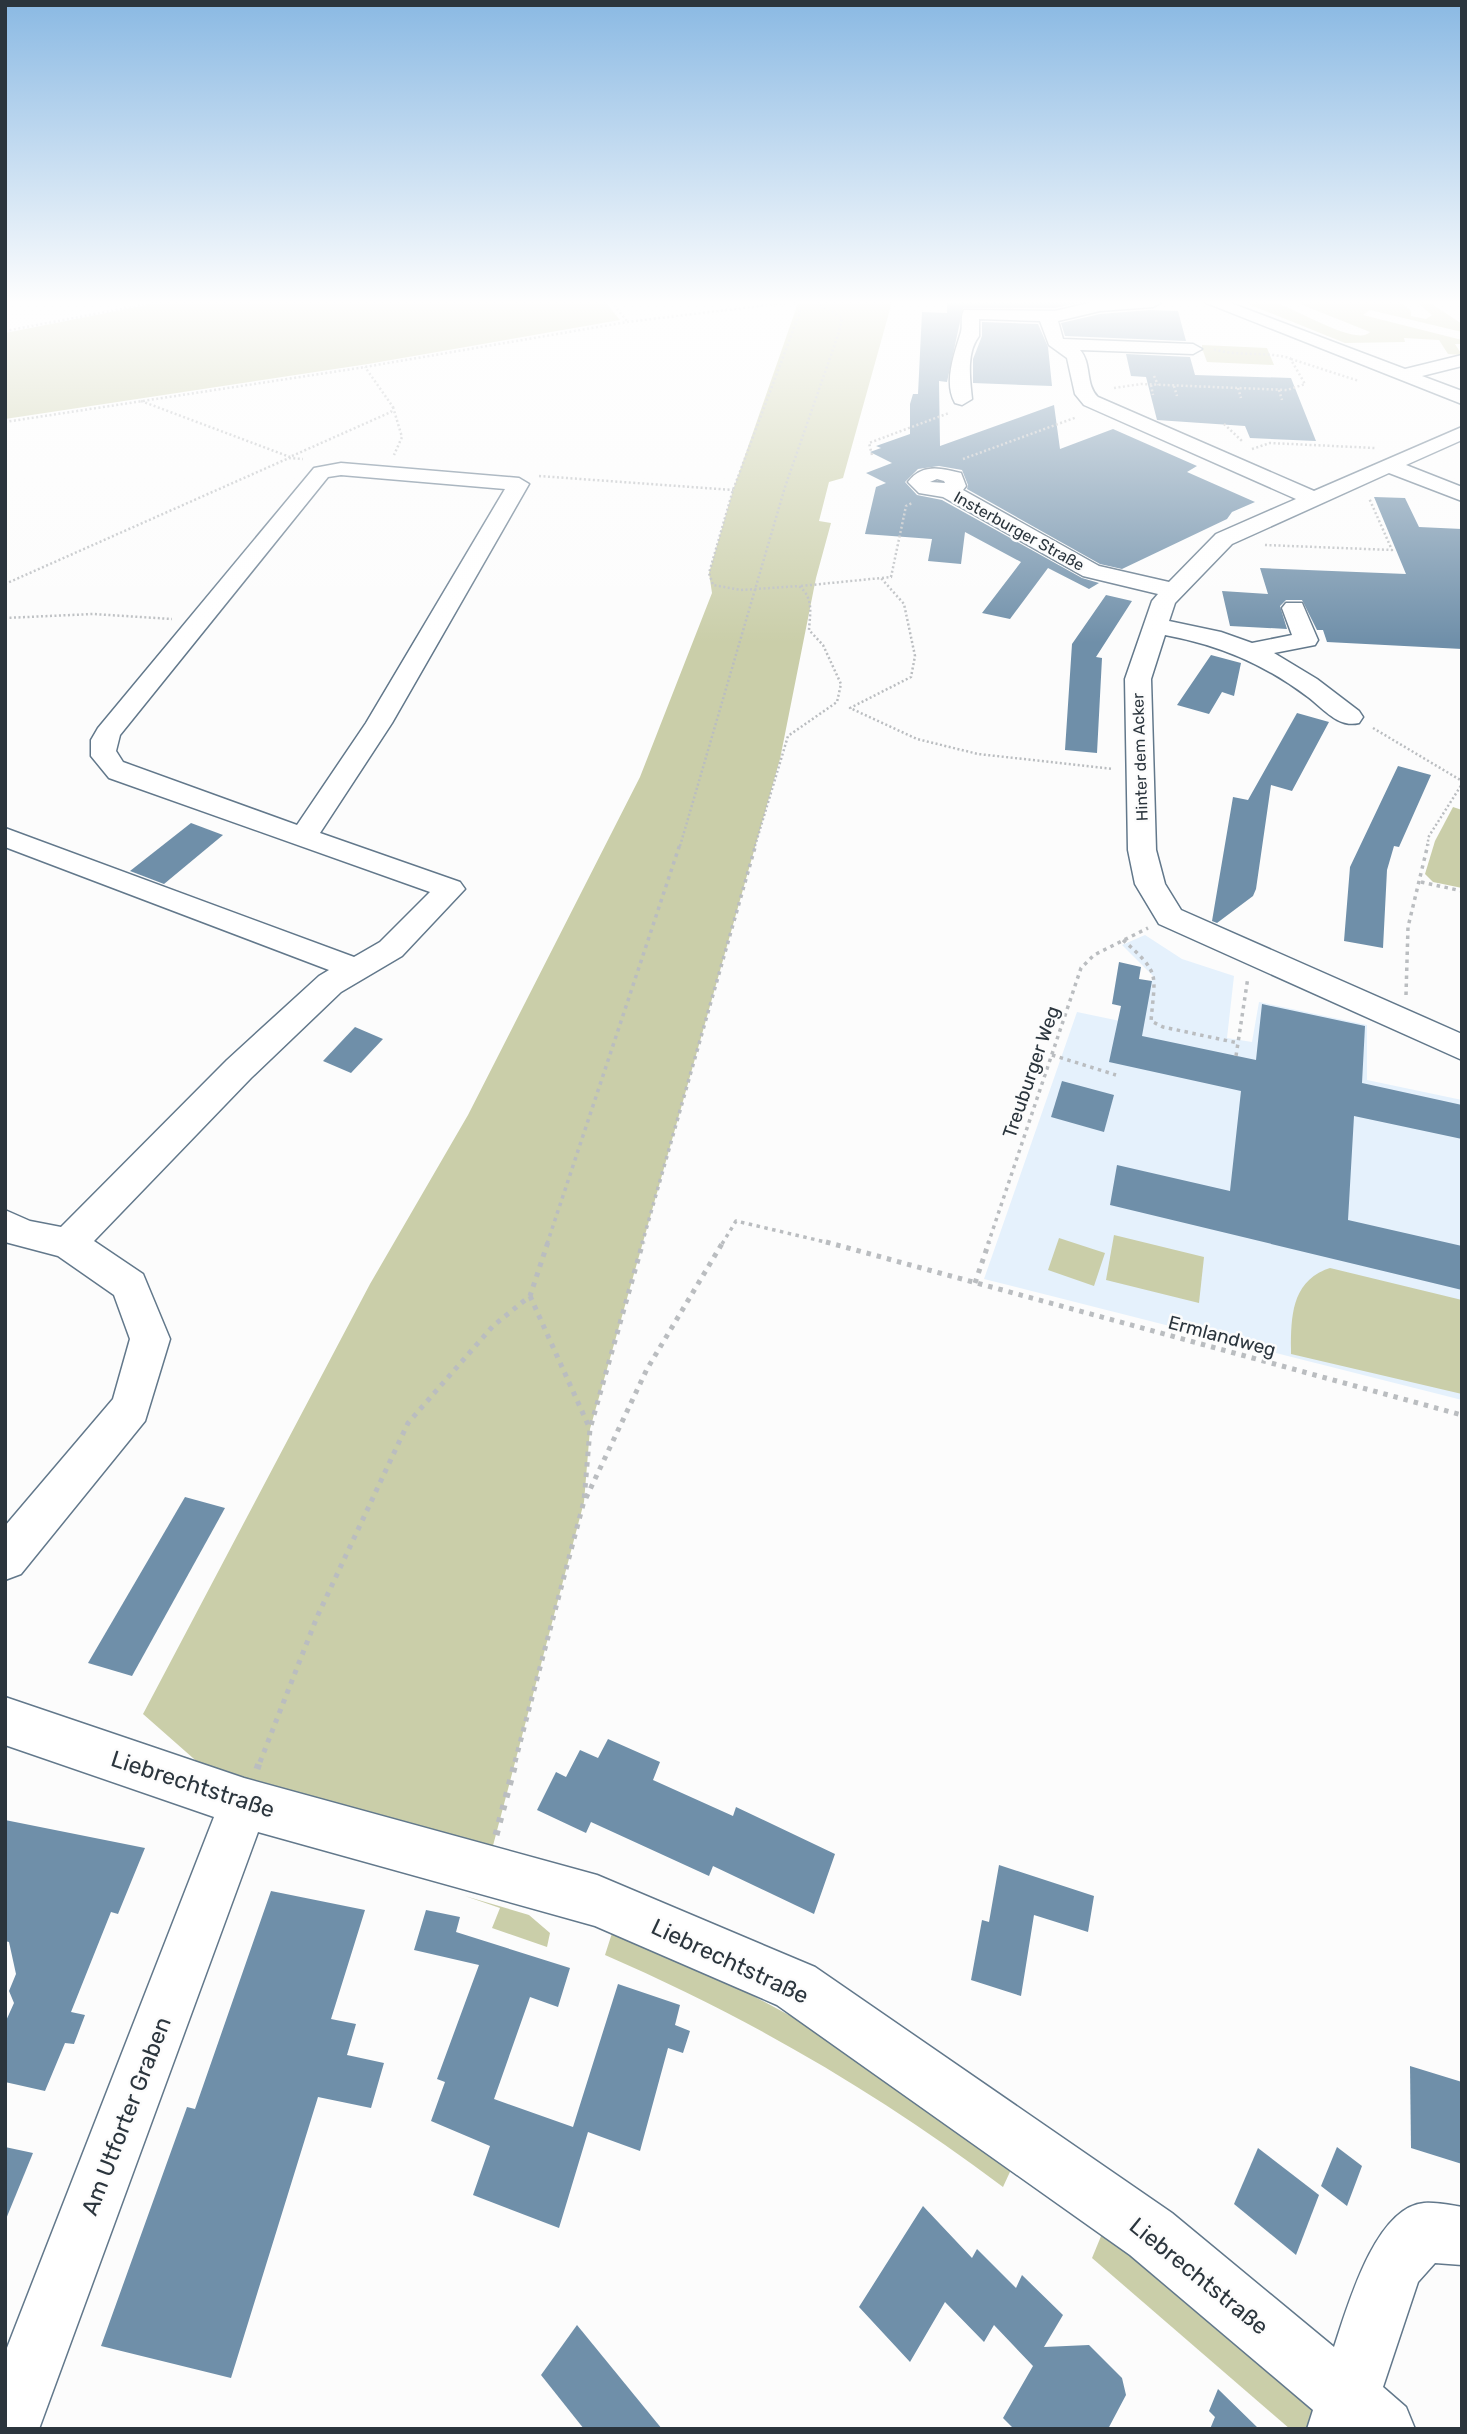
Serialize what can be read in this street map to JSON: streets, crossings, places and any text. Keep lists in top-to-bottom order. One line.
{"streets":{"street":["Insterburger Straße","Hinter dem Acker","Liebrechtstraße","Am Utforter Graben"],"path":["Treuburger Weg","Ermlandweg"]},"crossings":[["Insterburger Straße","Hinter dem Acker"],["Hinter dem Acker","Treuburger Weg"],["Treuburger Weg","Ermlandweg"],["Liebrechtstraße","Am Utforter Graben"]]}
